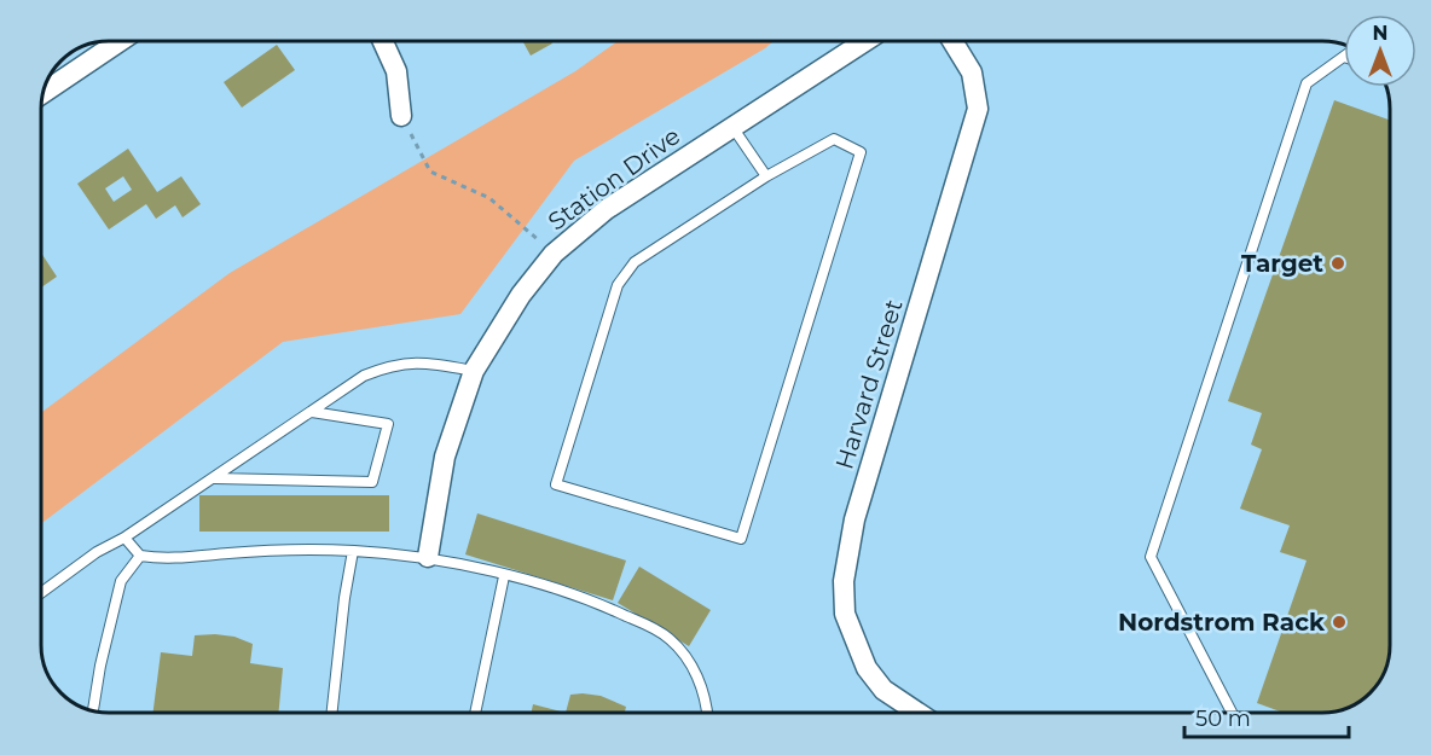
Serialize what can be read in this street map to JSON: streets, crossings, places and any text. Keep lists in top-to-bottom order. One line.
{"streets":{"street":["Station Drive","Harvard Street"]},"places":["Target","Nordstrom Rack"],"scale_bar":"50 m","north":"top"}
